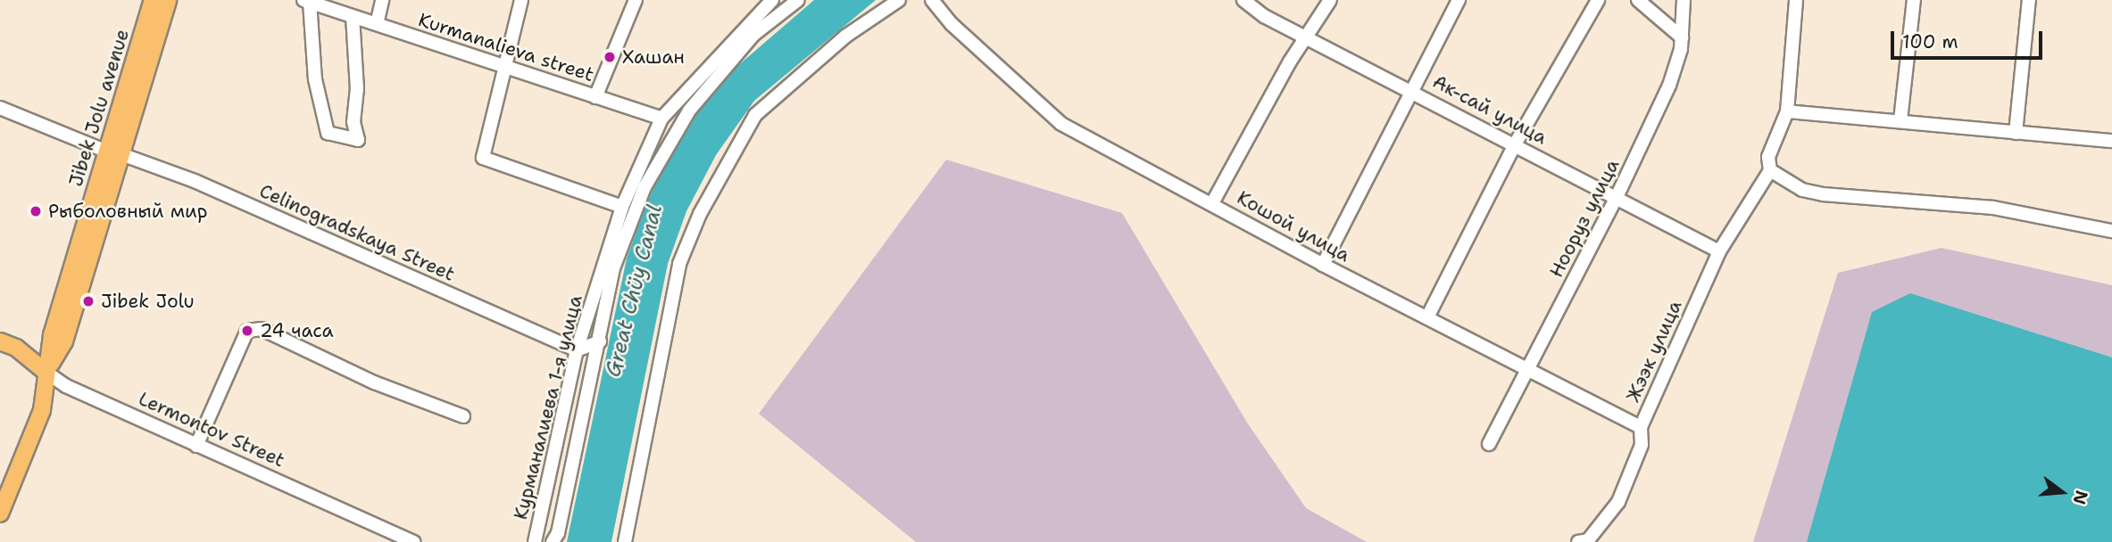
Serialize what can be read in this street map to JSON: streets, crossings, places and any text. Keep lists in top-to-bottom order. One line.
{"streets":{"main road":["Jibek Jolu avenue","Lermontov Street"],"street":["Kurmanalieva street","Ак-сай улица","Нооруз улица","Кошой улица","Celinogradskaya Street","Жээк улица","Курманалиева 1-я улица"]},"crossings":[["Kurmanalieva street","Курманалиева 1-я улица"],["Jibek Jolu avenue","Celinogradskaya Street"],["Jibek Jolu avenue","Lermontov Street"],["Ак-сай улица","Нооруз улица"],["Ак-сай улица","Жээк улица"],["Нооруз улица","Кошой улица"],["Кошой улица","Жээк улица"],["Celinogradskaya Street","Курманалиева 1-я улица"]],"water":["Great Chüy Canal"],"places":["Хашан","Рыболовный мир","Jibek Jolu","24 часа"],"scale_bar":"100 m","north":"right"}
